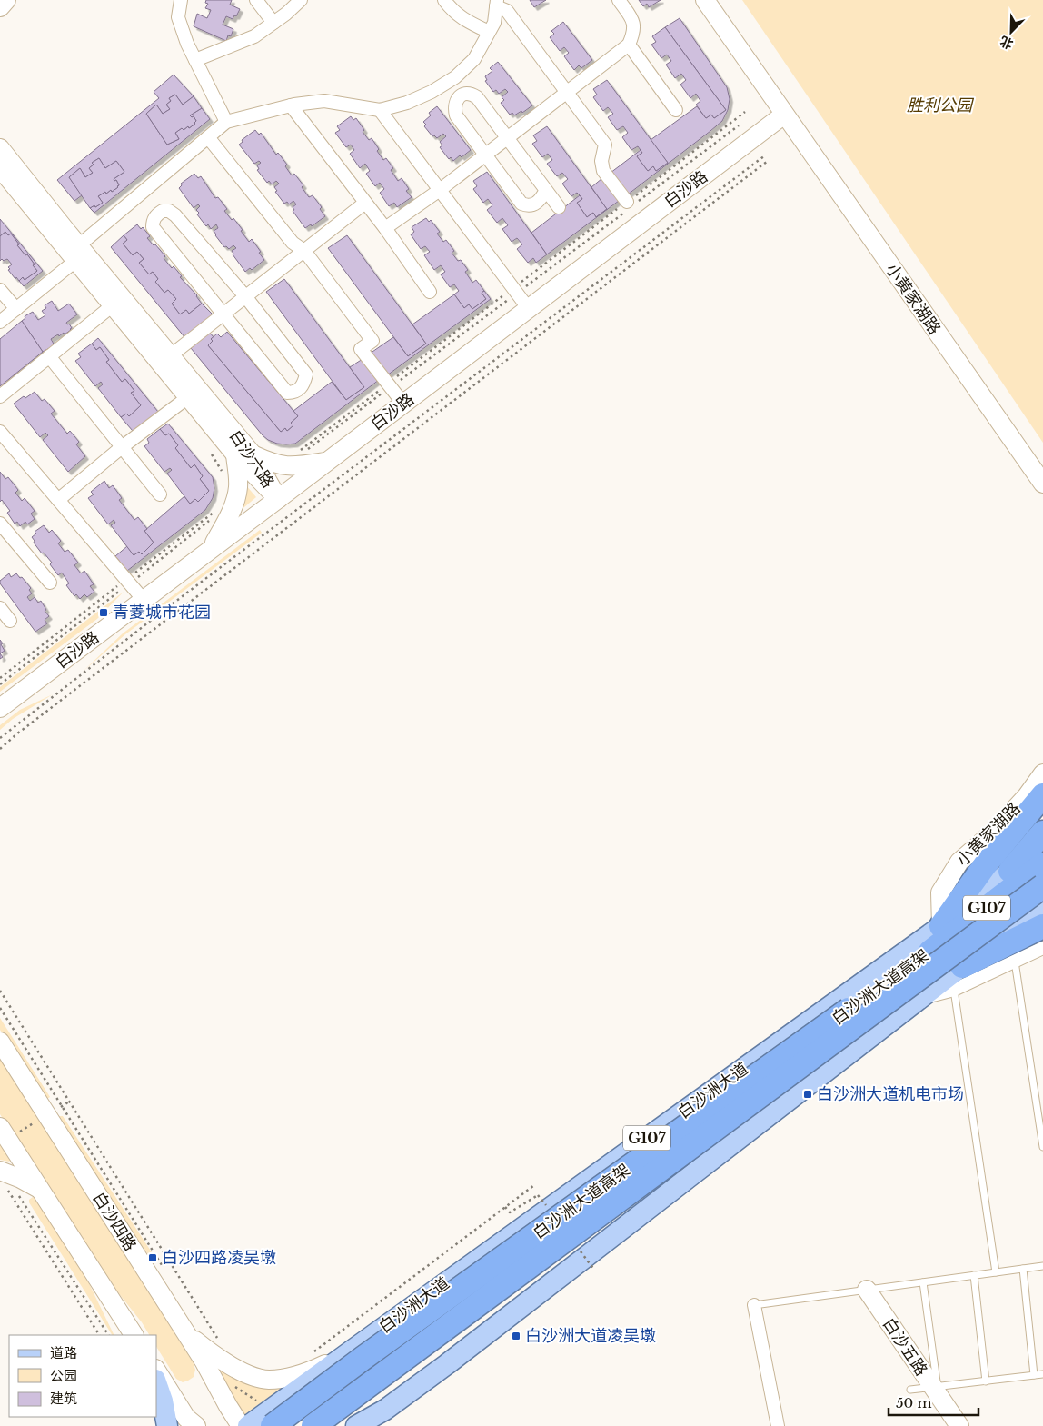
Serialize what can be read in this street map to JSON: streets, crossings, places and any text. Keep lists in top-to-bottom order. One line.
{"streets":{"highway":["G107","白沙洲大道高架"],"main road":["白沙洲大道"],"street":["白沙路","小黄家湖路","白沙六路","白沙四路","白沙五路"]},"crossings":[["白沙路","小黄家湖路"],["白沙路","白沙六路"],["小黄家湖路","白沙洲大道"]],"parks":["胜利公园"],"places":{"transit":["青菱城市花园","白沙洲大道机电市场","白沙四路凌吴墩","白沙洲大道凌吴墩"]},"legend":["道路","公园","建筑"],"scale_bar":"50 m","north":"bottom left"}
